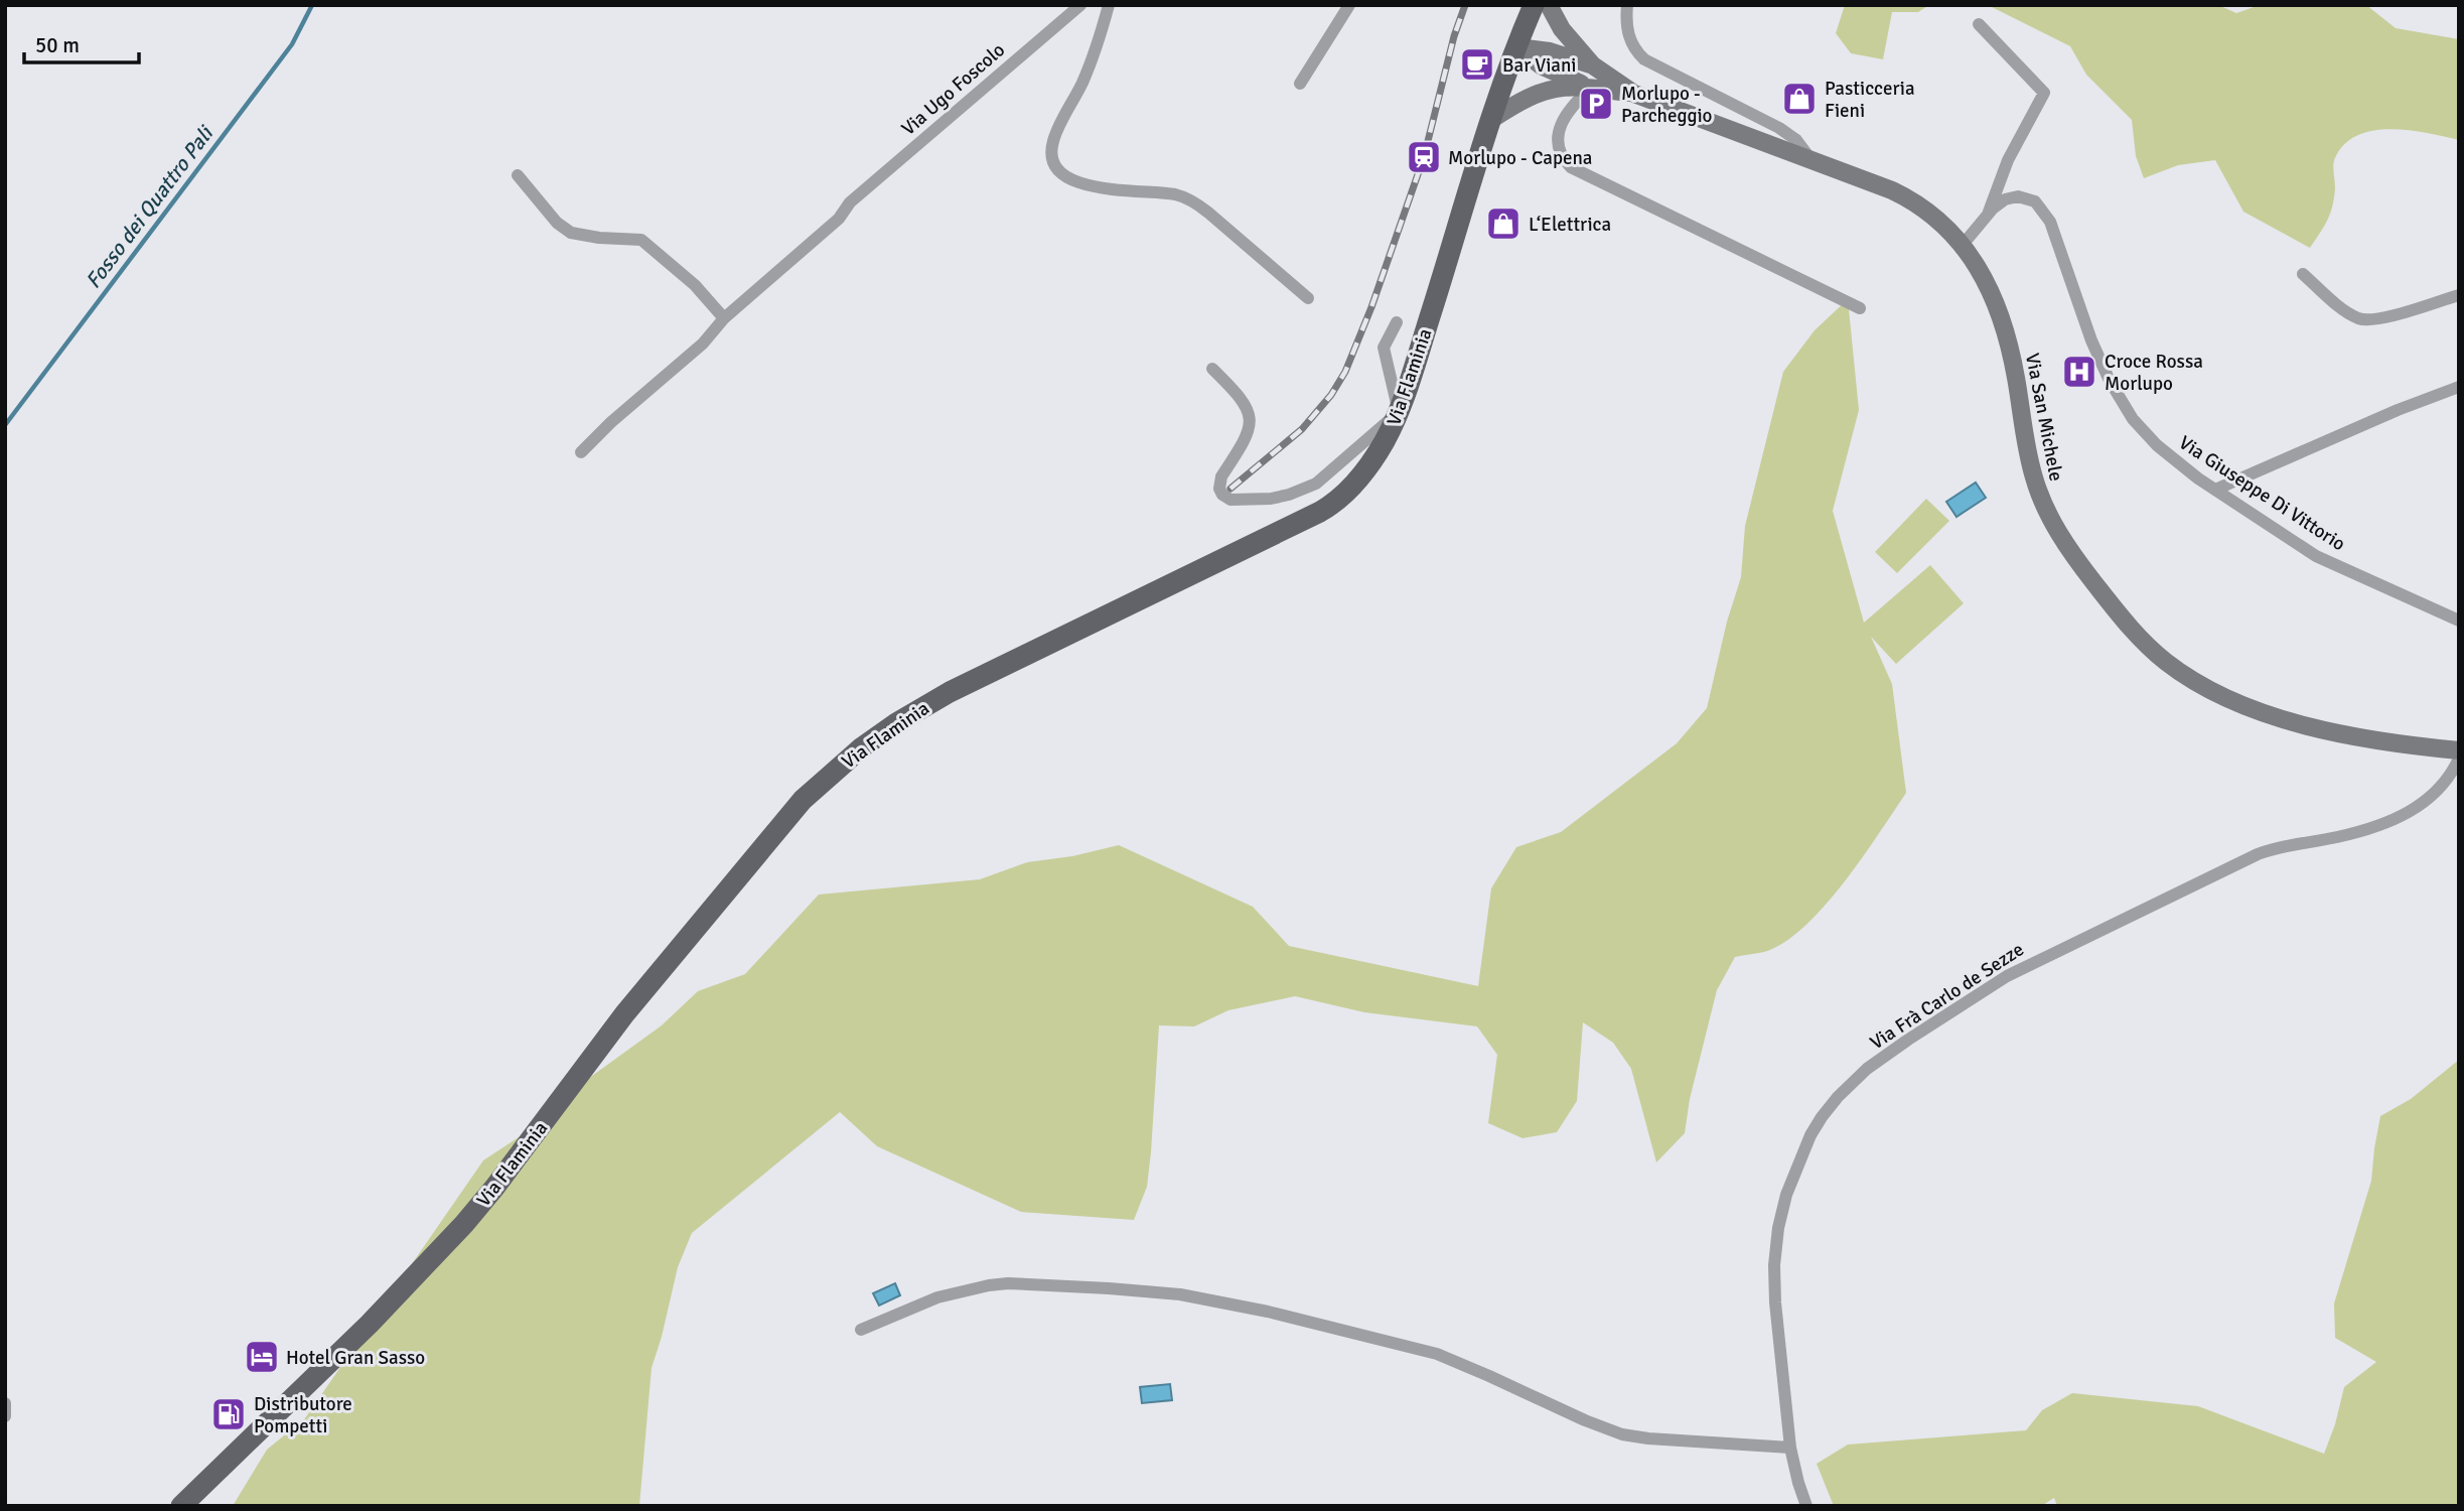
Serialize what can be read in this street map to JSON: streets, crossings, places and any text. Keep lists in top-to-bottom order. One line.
{"streets":{"main road":["Via Flaminia","Via San Michele"],"street":["Via Ugo Foscolo","Via Giuseppe Di Vittorio","Via Frà Carlo de Sezze"]},"crossings":[["Via San Michele","Via Giuseppe Di Vittorio"]],"water":["Fosso dei Quattro Pali"],"places":{"cafe":["Bar Viani"],"shop":["Pasticceria Fieni","L‘Elettrica"],"parking":["Morlupo - Parcheggio"],"station":["Morlupo - Capena"],"hospital":["Croce Rossa Morlupo"],"hotel":["Hotel Gran Sasso"],"fuel station":["Distributore Pompetti"]},"scale_bar":"50 m"}
